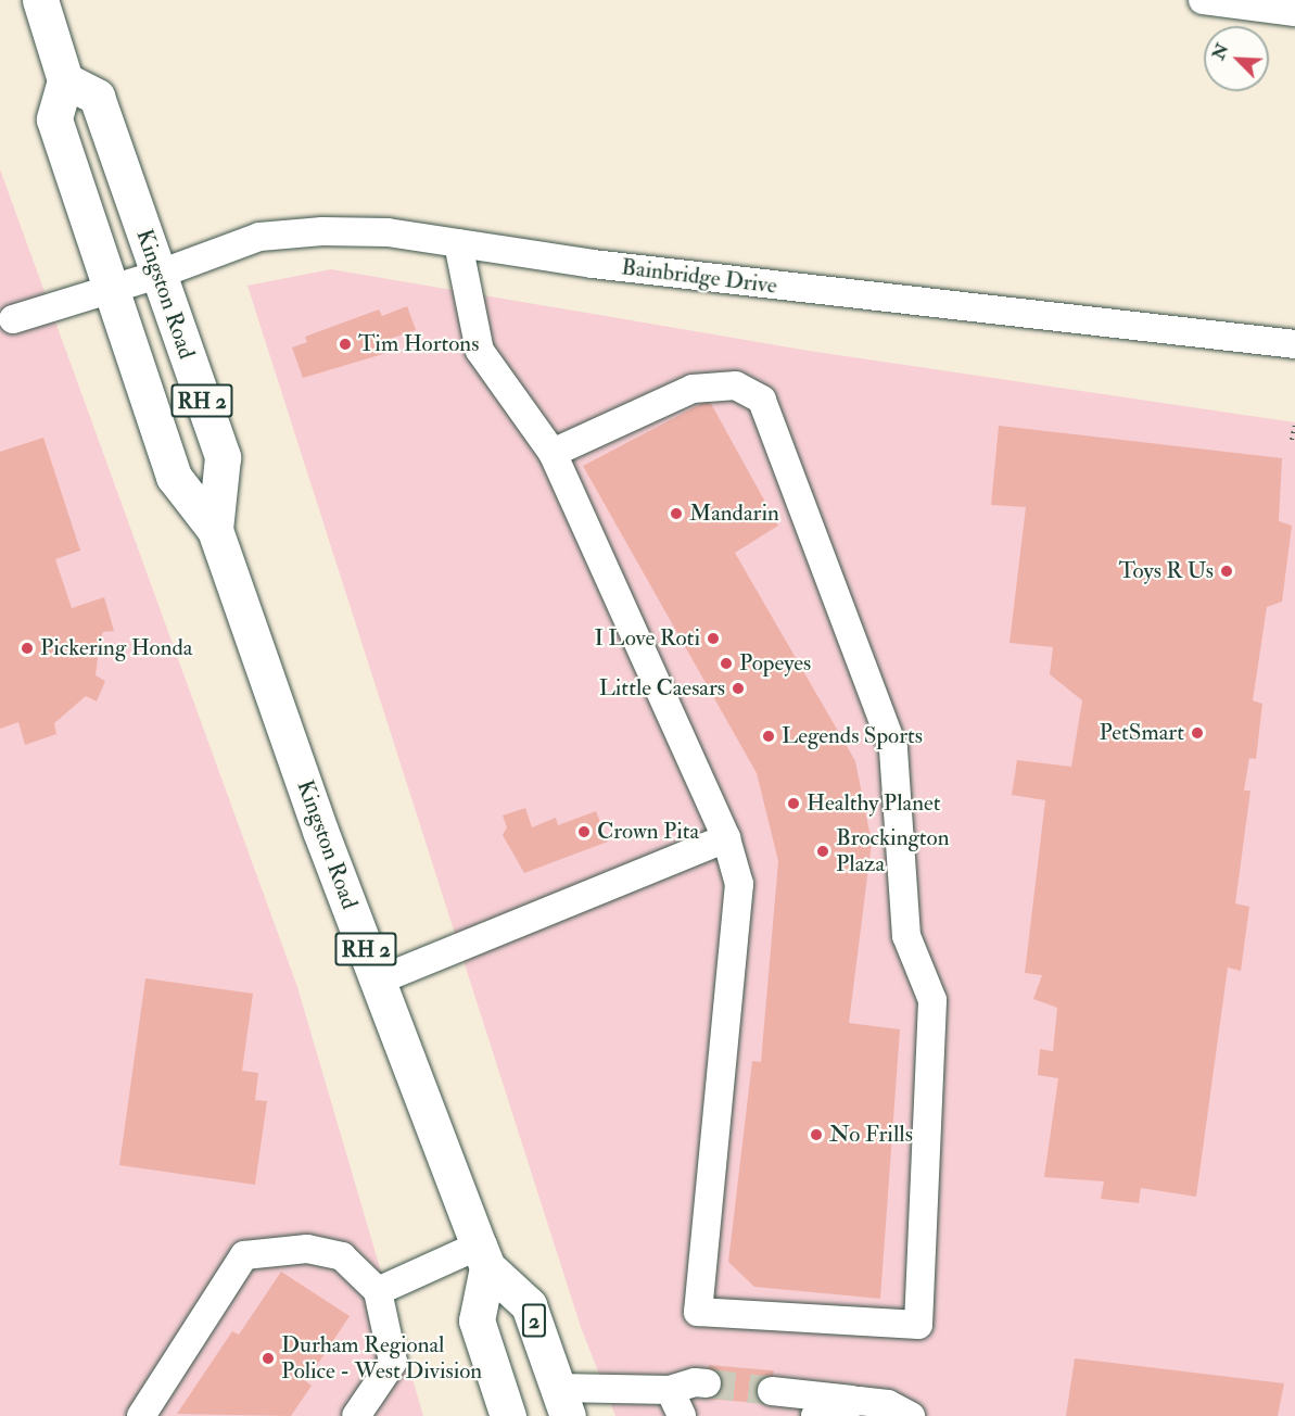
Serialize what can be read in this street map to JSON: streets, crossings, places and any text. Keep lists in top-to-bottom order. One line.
{"streets":{"main road":["Kingston Road","RH 2","2"],"street":["Bainbridge Drive"]},"crossings":[["Bainbridge Drive","Kingston Road"]],"places":["Tim Hortons","Mandarin","Toys R Us","I Love Roti","Pickering Honda","Popeyes","Little Caesars","PetSmart","Legends Sports","Healthy Planet","Crown Pita","Brockington Plaza","No Frills","Durham Regional Police - West Division"],"north":"top left"}
